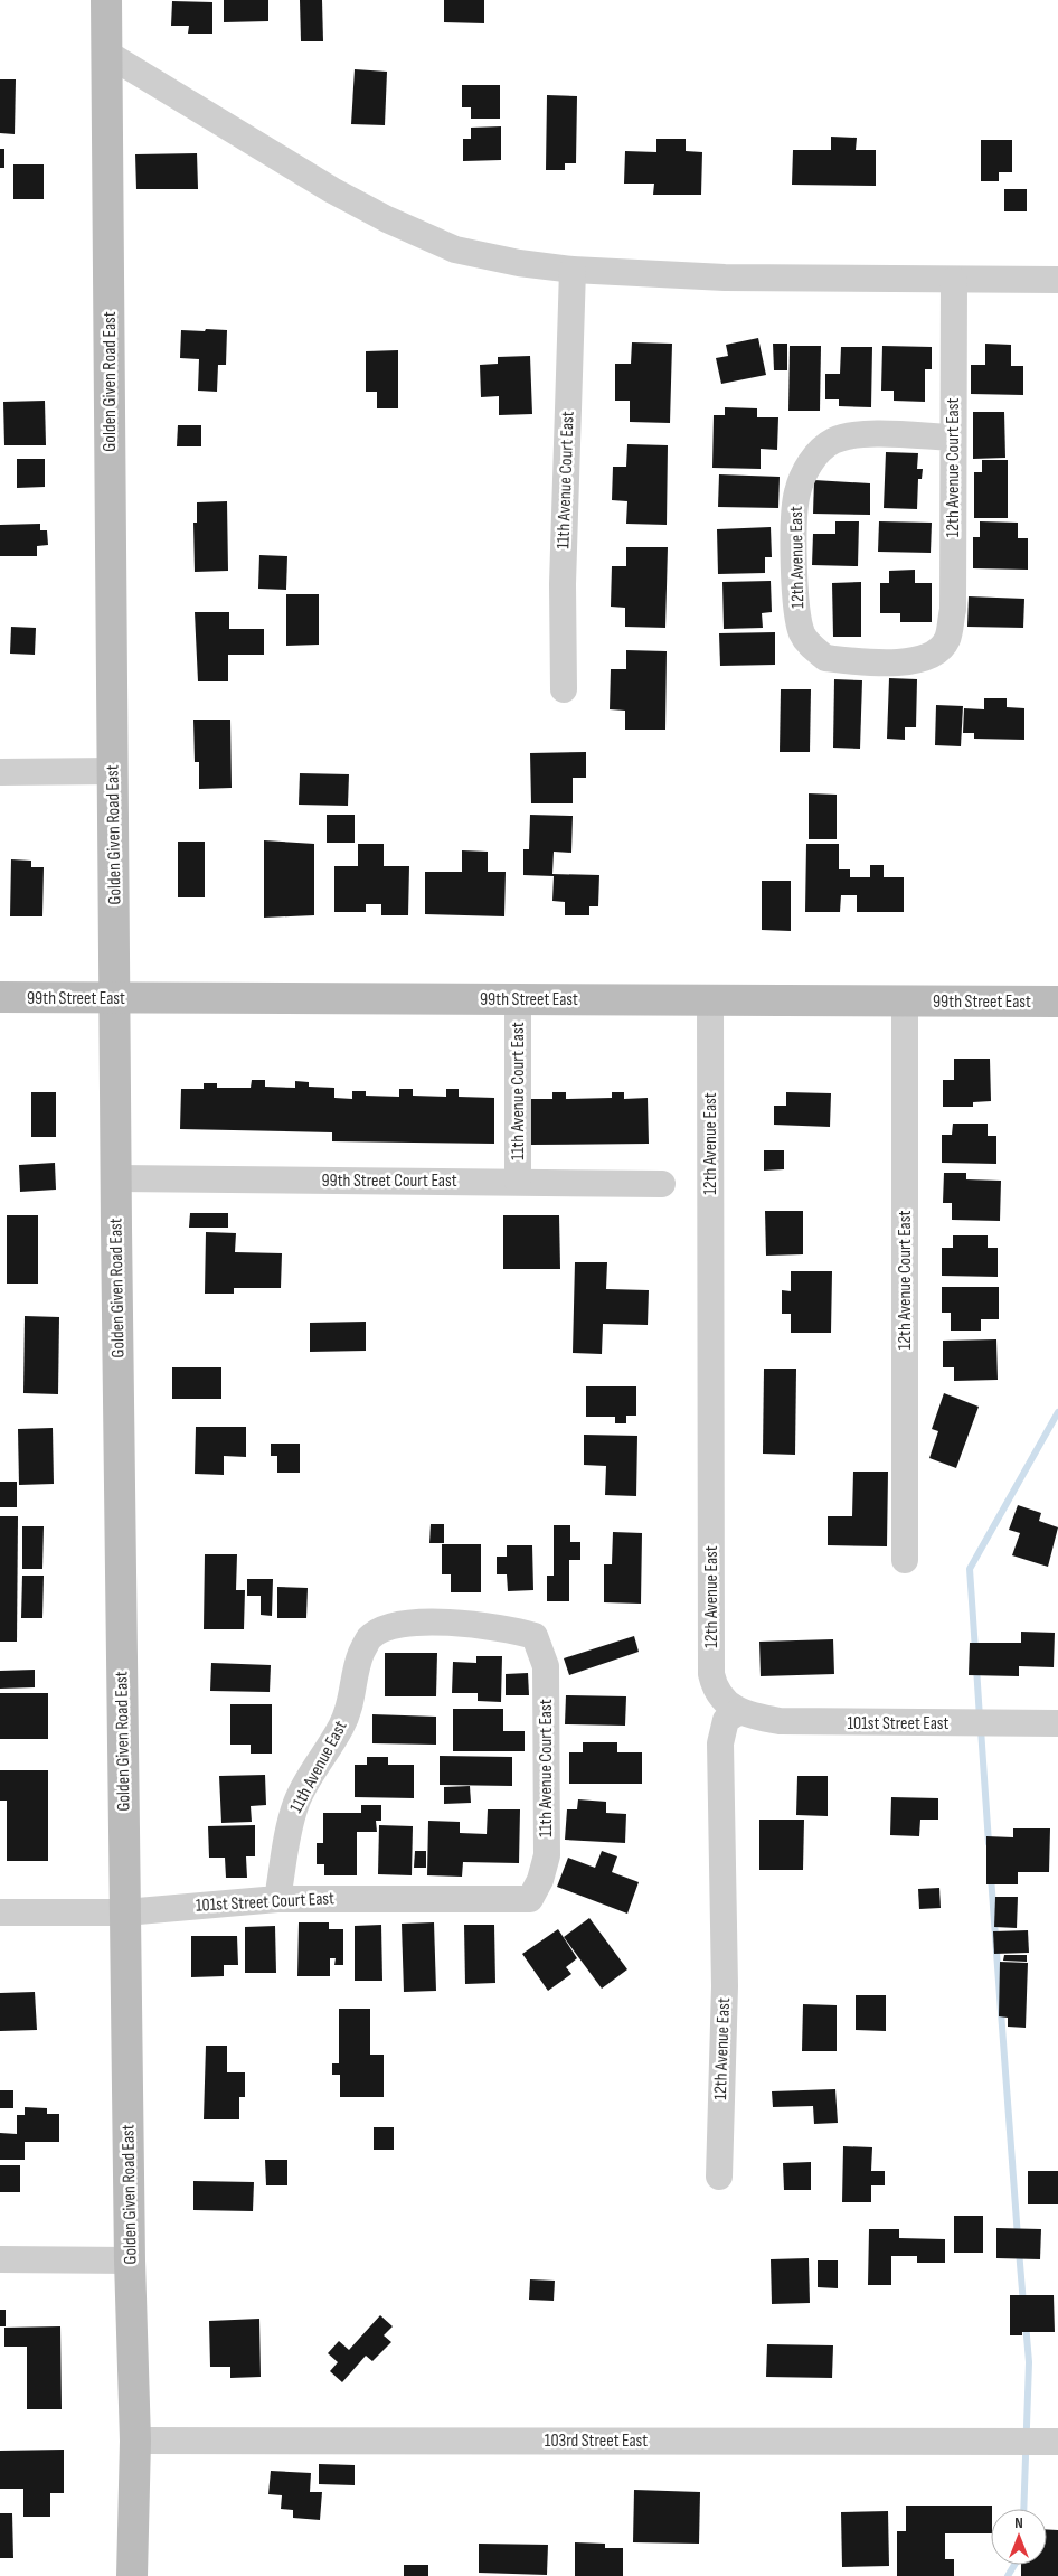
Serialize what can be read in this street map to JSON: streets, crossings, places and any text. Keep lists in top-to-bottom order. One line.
{"streets":{"street":["Golden Given Road East","12th Avenue Court East","11th Avenue Court East","12th Avenue East","99th Street East","99th Street Court East","101st Street East","11th Avenue East","101st Street Court East","103rd Street East"]},"crossings":[["Golden Given Road East","99th Street East"],["Golden Given Road East","99th Street Court East"],["Golden Given Road East","101st Street Court East"],["Golden Given Road East","103rd Street East"],["12th Avenue Court East","12th Avenue East"],["12th Avenue Court East","99th Street East"],["11th Avenue Court East","99th Street East"],["11th Avenue Court East","99th Street Court East"],["11th Avenue Court East","11th Avenue East"],["11th Avenue Court East","101st Street Court East"],["12th Avenue East","99th Street East"],["12th Avenue East","101st Street East"],["11th Avenue East","101st Street Court East"]],"north":"top"}
